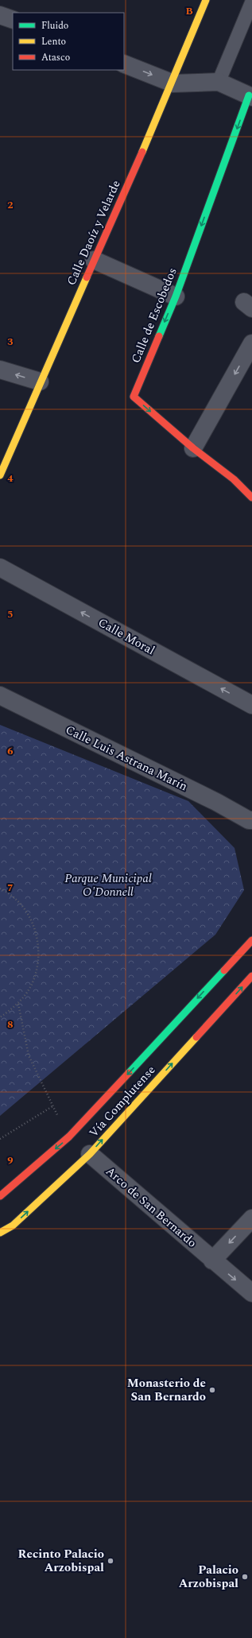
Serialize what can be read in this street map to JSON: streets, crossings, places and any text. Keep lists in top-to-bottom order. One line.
{"streets":{"street":["Calle Daoíz y Velarde","Calle de Escobedos","Calle Moral","Calle Luis Astrana Marín","Vía Complutense","Arco de San Bernardo"]},"crossings":[["Vía Complutense","Arco de San Bernardo"]],"one_way":["Calle de Escobedos","Calle Moral"],"parks":["Parque Municipal O'Donnell"],"places":["Monasterio de San Bernardo","Recinto Palacio Arzobispal","Palacio Arzobispal"],"legend":["Fluido","Lento","Atasco"],"grid":{"columns":["B"],"rows":["2","3","4","5","6","7","8","9"]}}
